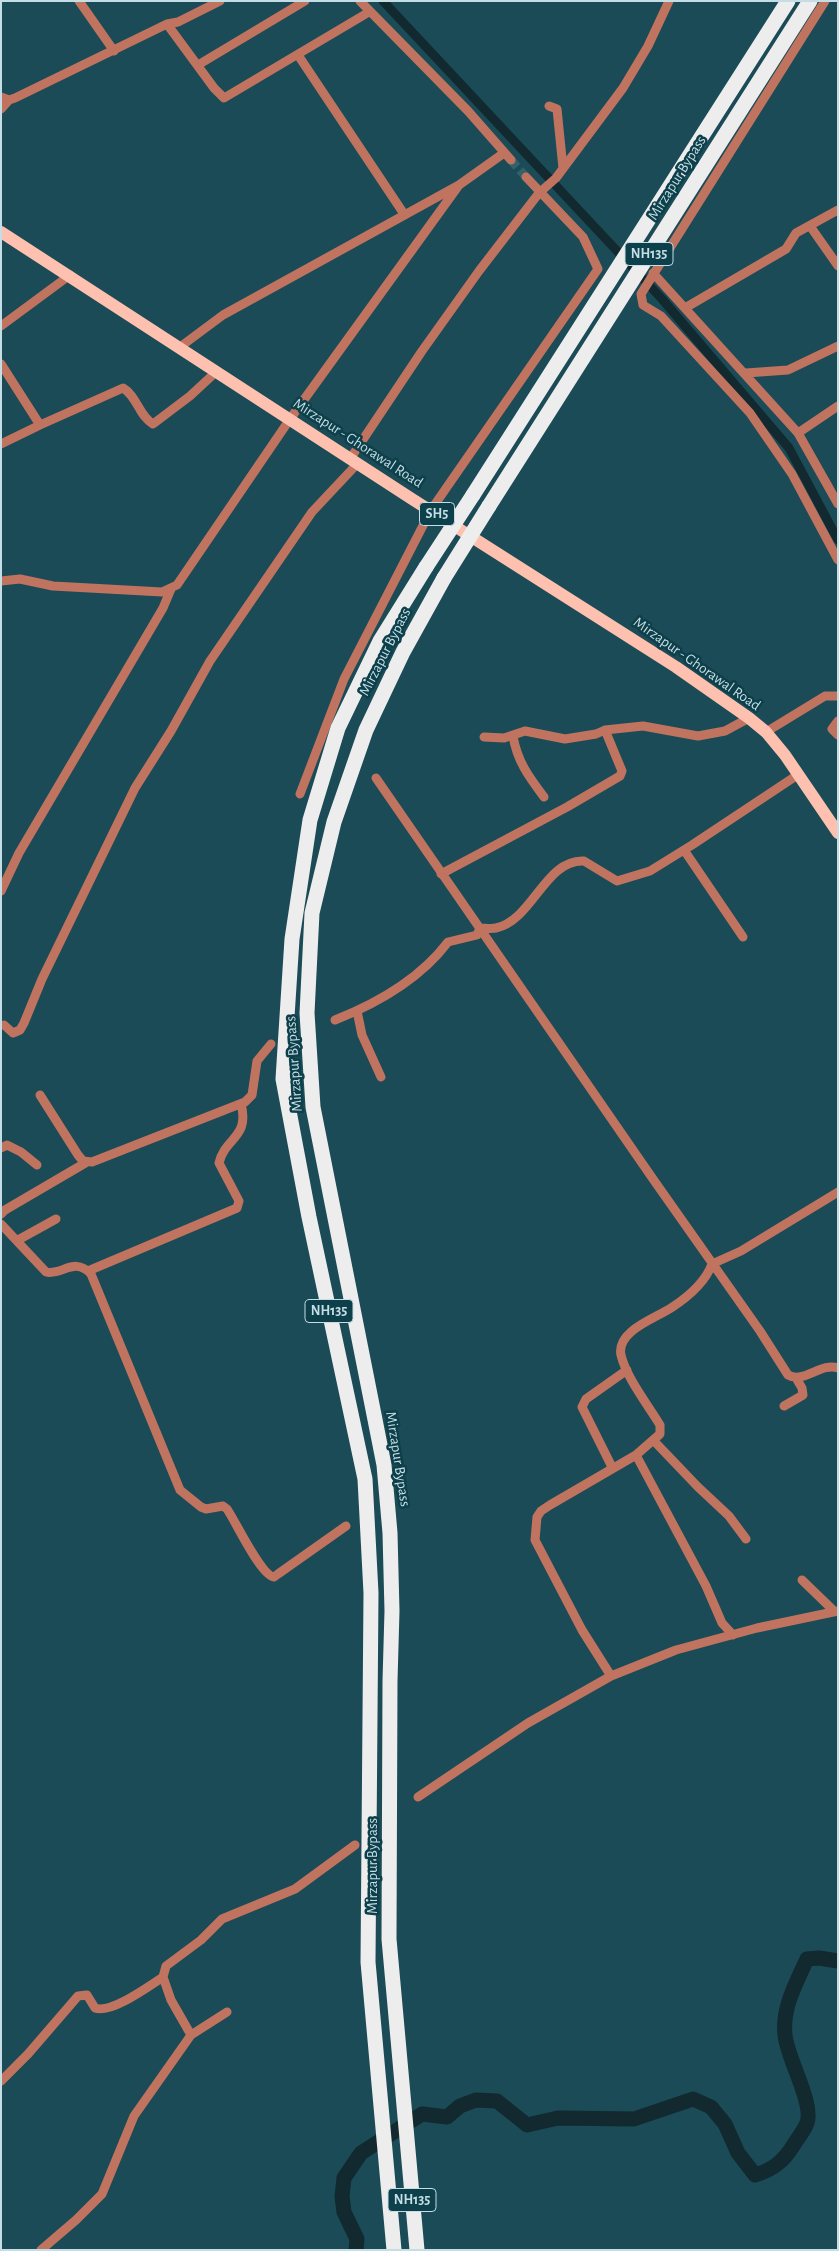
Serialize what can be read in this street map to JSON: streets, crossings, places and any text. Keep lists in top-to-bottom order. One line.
{"streets":{"highway":["Mirzapur Bypass","NH135"],"main road":["Mirzapur - Ghorawal Road","SH5"]}}
